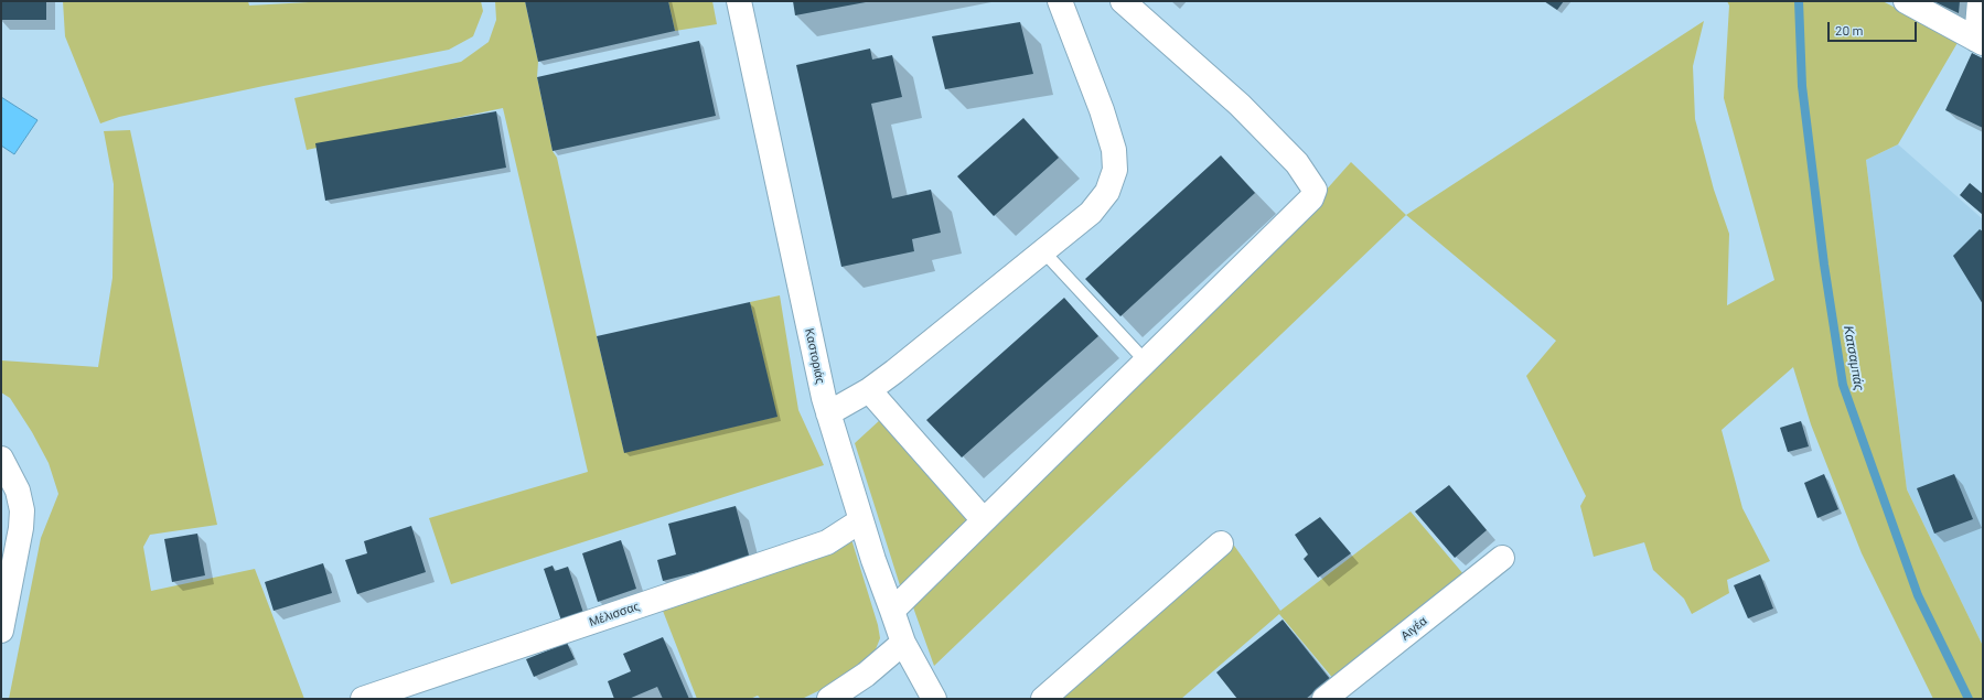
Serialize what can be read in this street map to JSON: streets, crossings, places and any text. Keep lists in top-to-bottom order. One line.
{"streets":{"street":["Καστοριάς","Μέλισσας","Αιγέα"]},"crossings":[["Καστοριάς","Μέλισσας"]],"water":["Κατσαμπάς"],"scale_bar":"20 m"}
